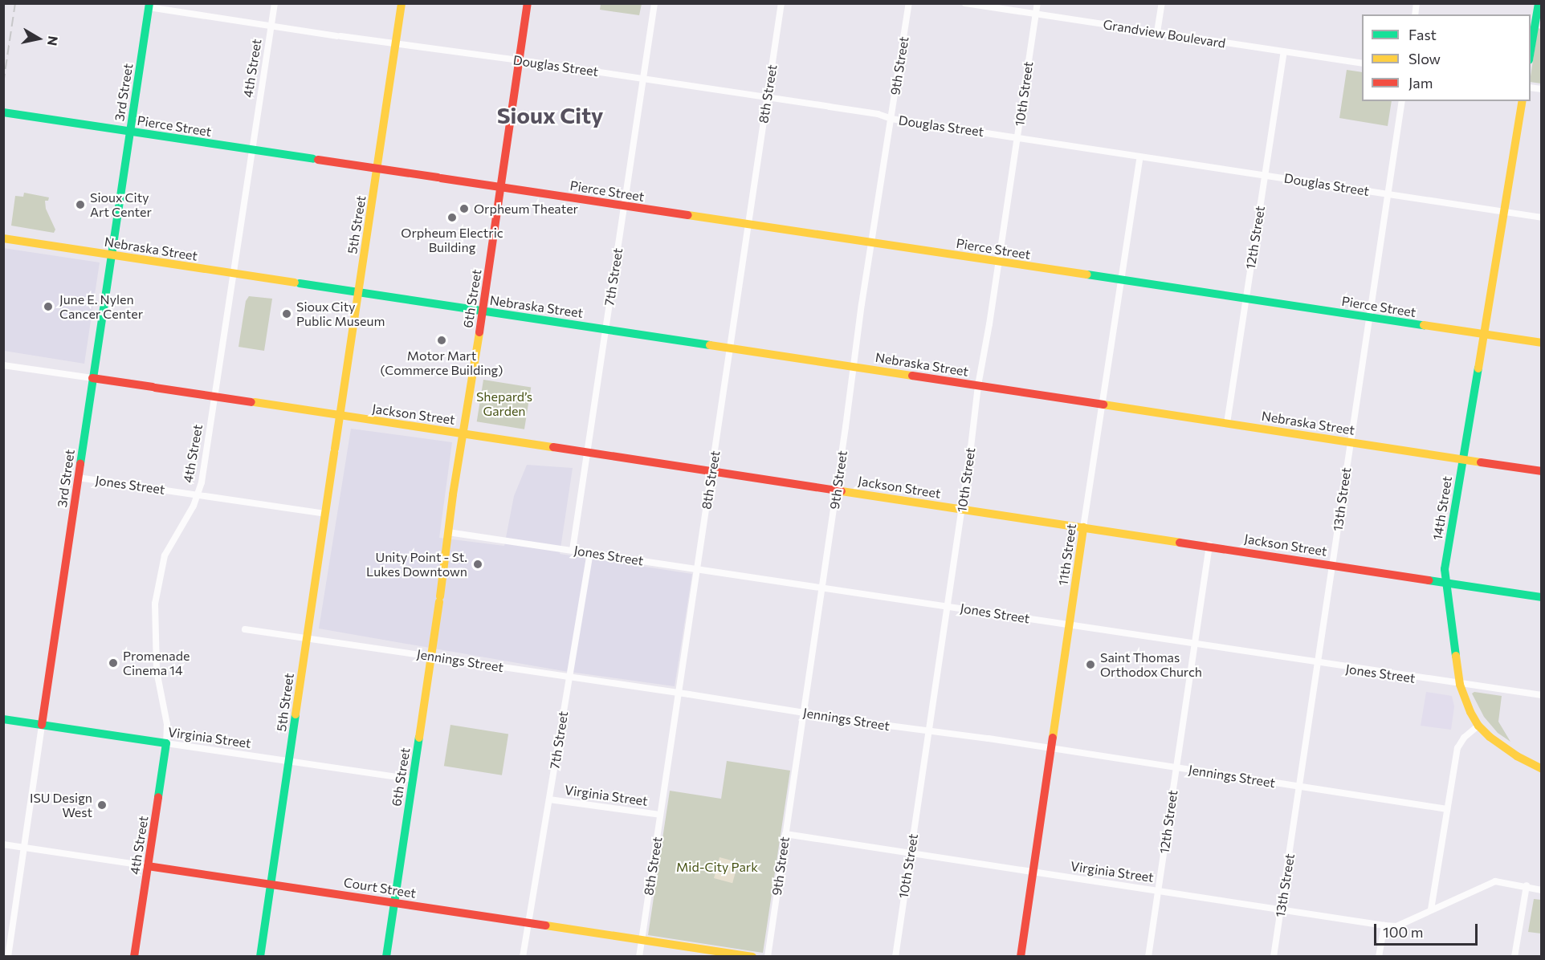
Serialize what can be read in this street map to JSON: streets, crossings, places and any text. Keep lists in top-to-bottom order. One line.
{"streets":{"main road":["4th Street","3rd Street","Pierce Street","5th Street","Nebraska Street","6th Street","Jackson Street","14th Street","11th Street","Virginia Street","Court Street"],"street":["Grandview Boulevard","Douglas Street","9th Street","8th Street","10th Street","12th Street","7th Street","Jones Street","13th Street","Jennings Street"]},"crossings":[["Grandview Boulevard","10th Street"],["Grandview Boulevard","12th Street"],["Douglas Street","9th Street"],["Douglas Street","4th Street"],["Douglas Street","3rd Street"],["Douglas Street","8th Street"],["Douglas Street","10th Street"],["Douglas Street","5th Street"],["Douglas Street","12th Street"],["Douglas Street","7th Street"],["Douglas Street","6th Street"],["Douglas Street","13th Street"],["Douglas Street","14th Street"],["Douglas Street","11th Street"],["9th Street","Pierce Street"],["9th Street","Nebraska Street"],["9th Street","Jackson Street"],["9th Street","Jones Street"],["9th Street","Jennings Street"],["9th Street","Virginia Street"],["4th Street","Pierce Street"],["4th Street","Nebraska Street"],["4th Street","Jackson Street"],["4th Street","Jones Street"],["4th Street","Virginia Street"],["4th Street","Court Street"],["3rd Street","Pierce Street"],["3rd Street","Nebraska Street"],["3rd Street","Jackson Street"],["3rd Street","Jones Street"],["3rd Street","Virginia Street"],["3rd Street","Court Street"],["8th Street","Pierce Street"],["8th Street","Nebraska Street"],["8th Street","Jackson Street"],["8th Street","Jones Street"],["8th Street","Jennings Street"],["8th Street","Virginia Street"],["8th Street","Court Street"],["10th Street","Pierce Street"],["10th Street","Nebraska Street"],["10th Street","Jackson Street"],["10th Street","Jones Street"],["10th Street","Jennings Street"],["10th Street","Virginia Street"],["Pierce Street","5th Street"],["Pierce Street","12th Street"],["Pierce Street","7th Street"],["Pierce Street","6th Street"],["Pierce Street","13th Street"],["Pierce Street","14th Street"],["Pierce Street","11th Street"],["5th Street","Nebraska Street"],["5th Street","Jackson Street"],["5th Street","Jones Street"],["5th Street","Jennings Street"],["5th Street","Virginia Street"],["5th Street","Court Street"],["12th Street","Nebraska Street"],["12th Street","Jackson Street"],["12th Street","Jones Street"],["12th Street","Jennings Street"],["12th Street","Virginia Street"],["Nebraska Street","7th Street"],["Nebraska Street","6th Street"],["Nebraska Street","13th Street"],["Nebraska Street","14th Street"],["Nebraska Street","11th Street"],["7th Street","Jackson Street"],["7th Street","Jones Street"],["7th Street","Jennings Street"],["7th Street","Virginia Street"],["7th Street","Court Street"],["6th Street","Jackson Street"],["6th Street","Jones Street"],["6th Street","Jennings Street"],["6th Street","Virginia Street"],["6th Street","Court Street"],["Jackson Street","13th Street"],["Jackson Street","14th Street"],["Jackson Street","11th Street"],["Jones Street","13th Street"],["Jones Street","14th Street"],["Jones Street","11th Street"],["13th Street","Jennings Street"],["13th Street","Virginia Street"],["11th Street","Jennings Street"],["11th Street","Virginia Street"]],"districts":["Sioux City"],"parks":["Shepard’s Garden","Mid-City Park"],"places":["Sioux City Art Center","Orpheum Theater","Orpheum Electric Building","June E. Nylen Cancer Center","Sioux City Public Museum","Motor Mart (Commerce Building)","Unity Point - St. Lukes Downtown","Promenade Cinema 14","Saint Thomas Orthodox Church","ISU Design West"],"legend":["Fast","Slow","Jam"],"scale_bar":"100 m","north":"right"}
